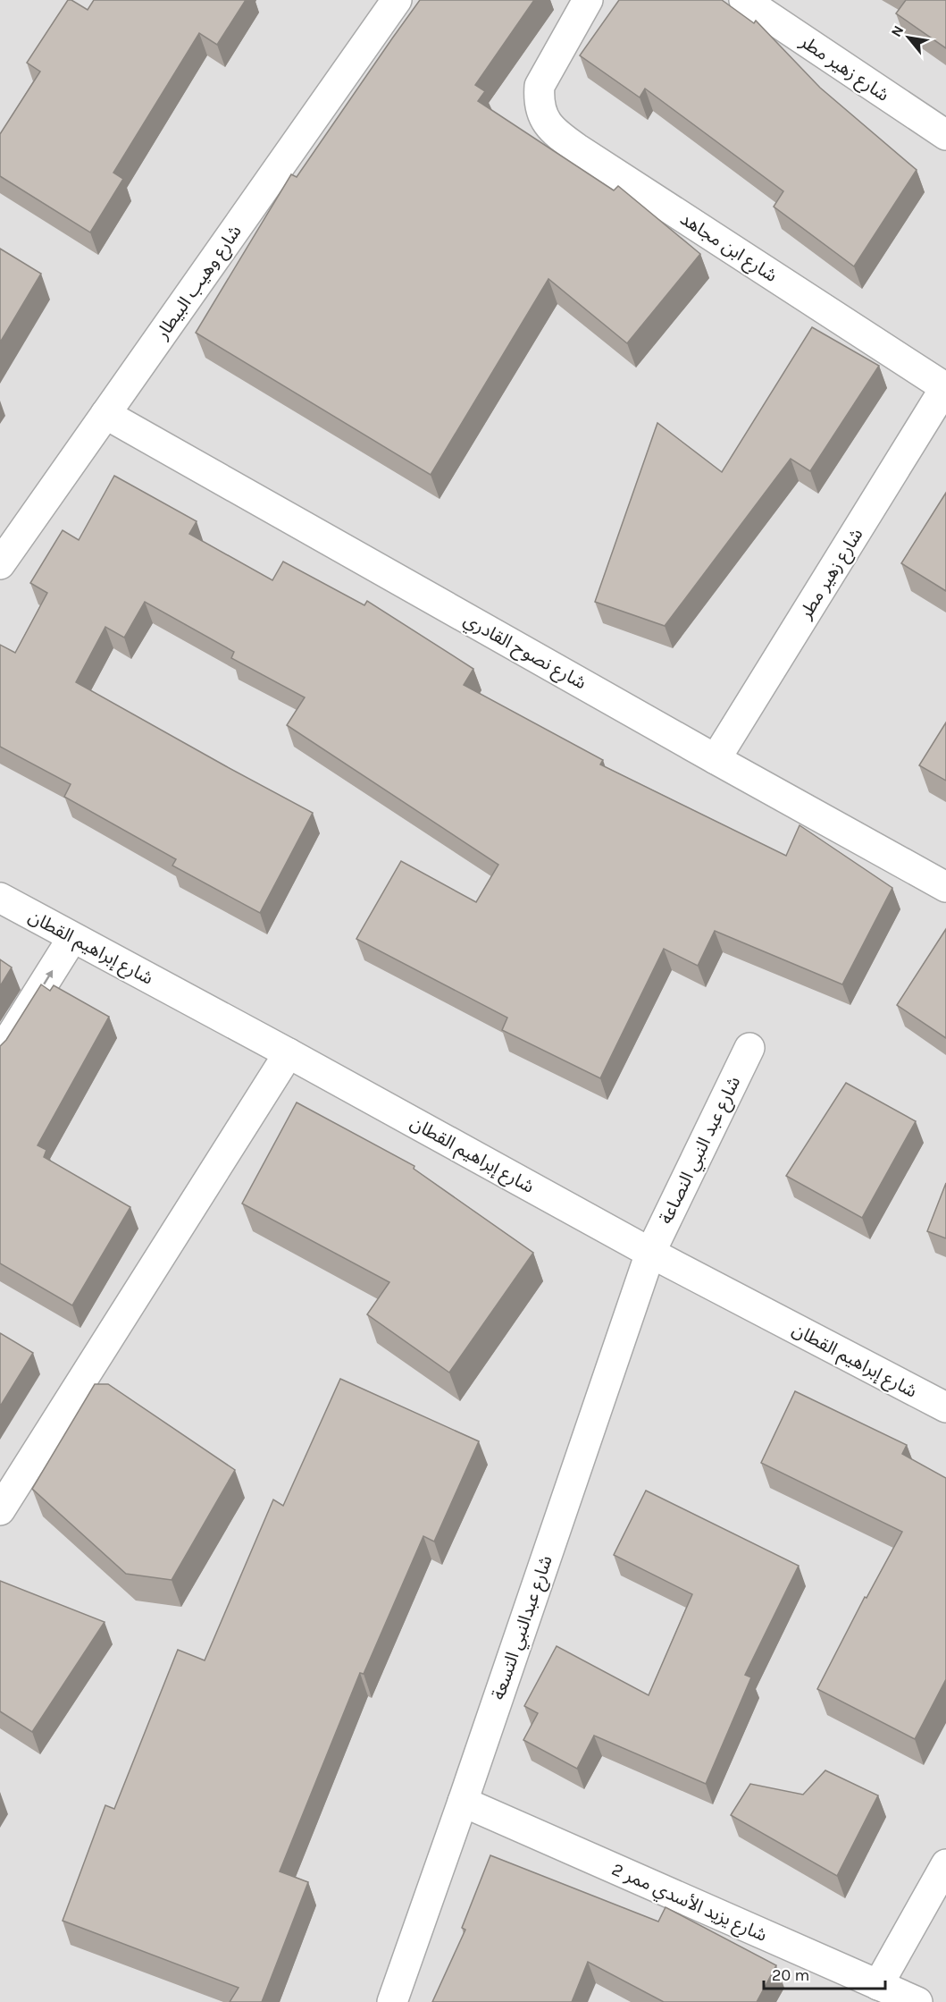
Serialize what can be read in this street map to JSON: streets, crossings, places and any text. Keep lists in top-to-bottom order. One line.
{"streets":{"street":["شارع زهير مطر","شارع ابن مجاهد","شارع وهيب البيطار","شارع نصوح القادري","شارع إبراهيم القطان","شارع عبد النبي النصاعة","شارع عبدالنبي التسعة","شارع يزيد الأسدي ممر 2"]},"crossings":[["شارع زهير مطر","شارع ابن مجاهد"],["شارع زهير مطر","شارع نصوح القادري"],["شارع وهيب البيطار","شارع نصوح القادري"],["شارع إبراهيم القطان","شارع عبد النبي النصاعة"],["شارع إبراهيم القطان","شارع عبدالنبي التسعة"],["شارع عبد النبي النصاعة","شارع عبدالنبي التسعة"],["شارع عبدالنبي التسعة","شارع يزيد الأسدي ممر 2"]],"scale_bar":"20 m","north":"top left"}
